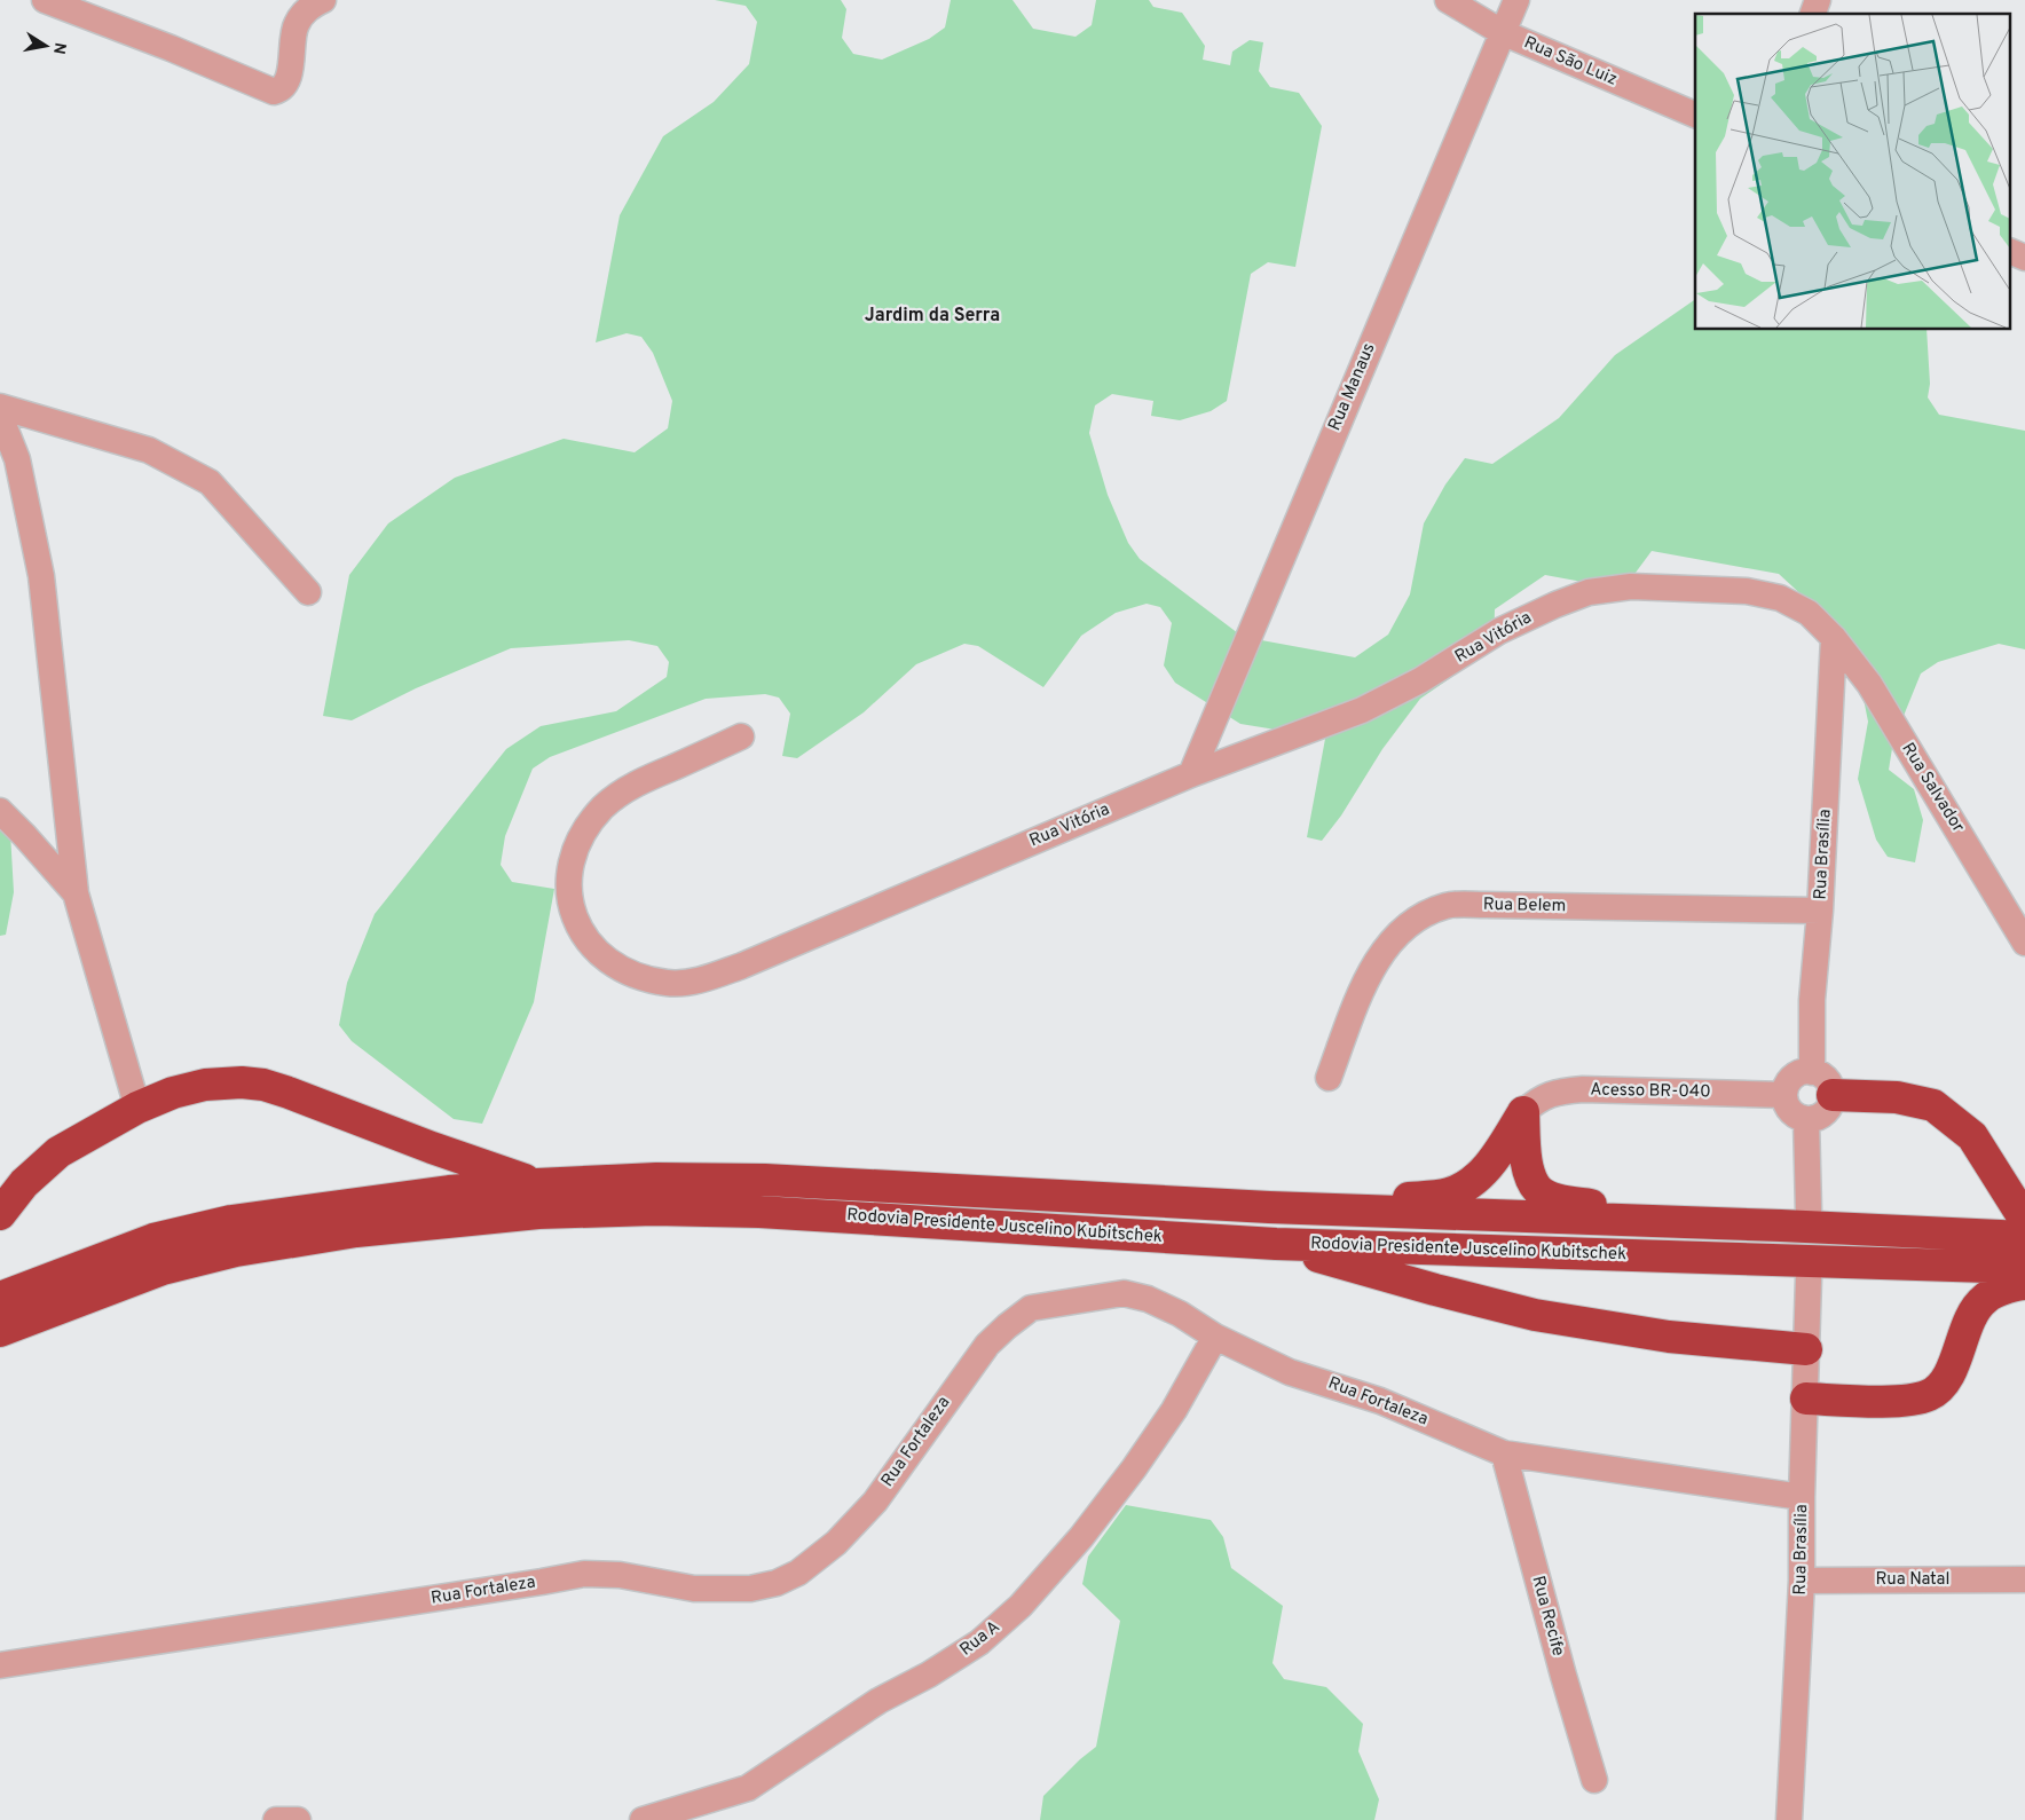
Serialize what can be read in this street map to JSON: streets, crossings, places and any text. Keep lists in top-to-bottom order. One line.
{"streets":{"highway":["Rodovia Presidente Juscelino Kubitschek"],"street":["Rua São Luiz","Rua Manaus","Rua Vitória","Rua Salvador","Rua Brasília","Rua Belem","Acesso BR-040","Rua Fortaleza","Rua Natal","Rua Recife","Rua A"]},"crossings":[["Rua São Luiz","Rua Manaus"],["Rua Manaus","Rua Vitória"],["Rua Vitória","Rua Salvador"],["Rua Vitória","Rua Brasília"],["Rua Salvador","Rua Brasília"],["Rua Brasília","Rua Belem"],["Rua Brasília","Acesso BR-040"],["Rua Brasília","Rua Fortaleza"],["Rua Brasília","Rua Natal"],["Rua Fortaleza","Rua Recife"],["Rua Fortaleza","Rua A"]],"districts":["Jardim da Serra"],"north":"right"}
